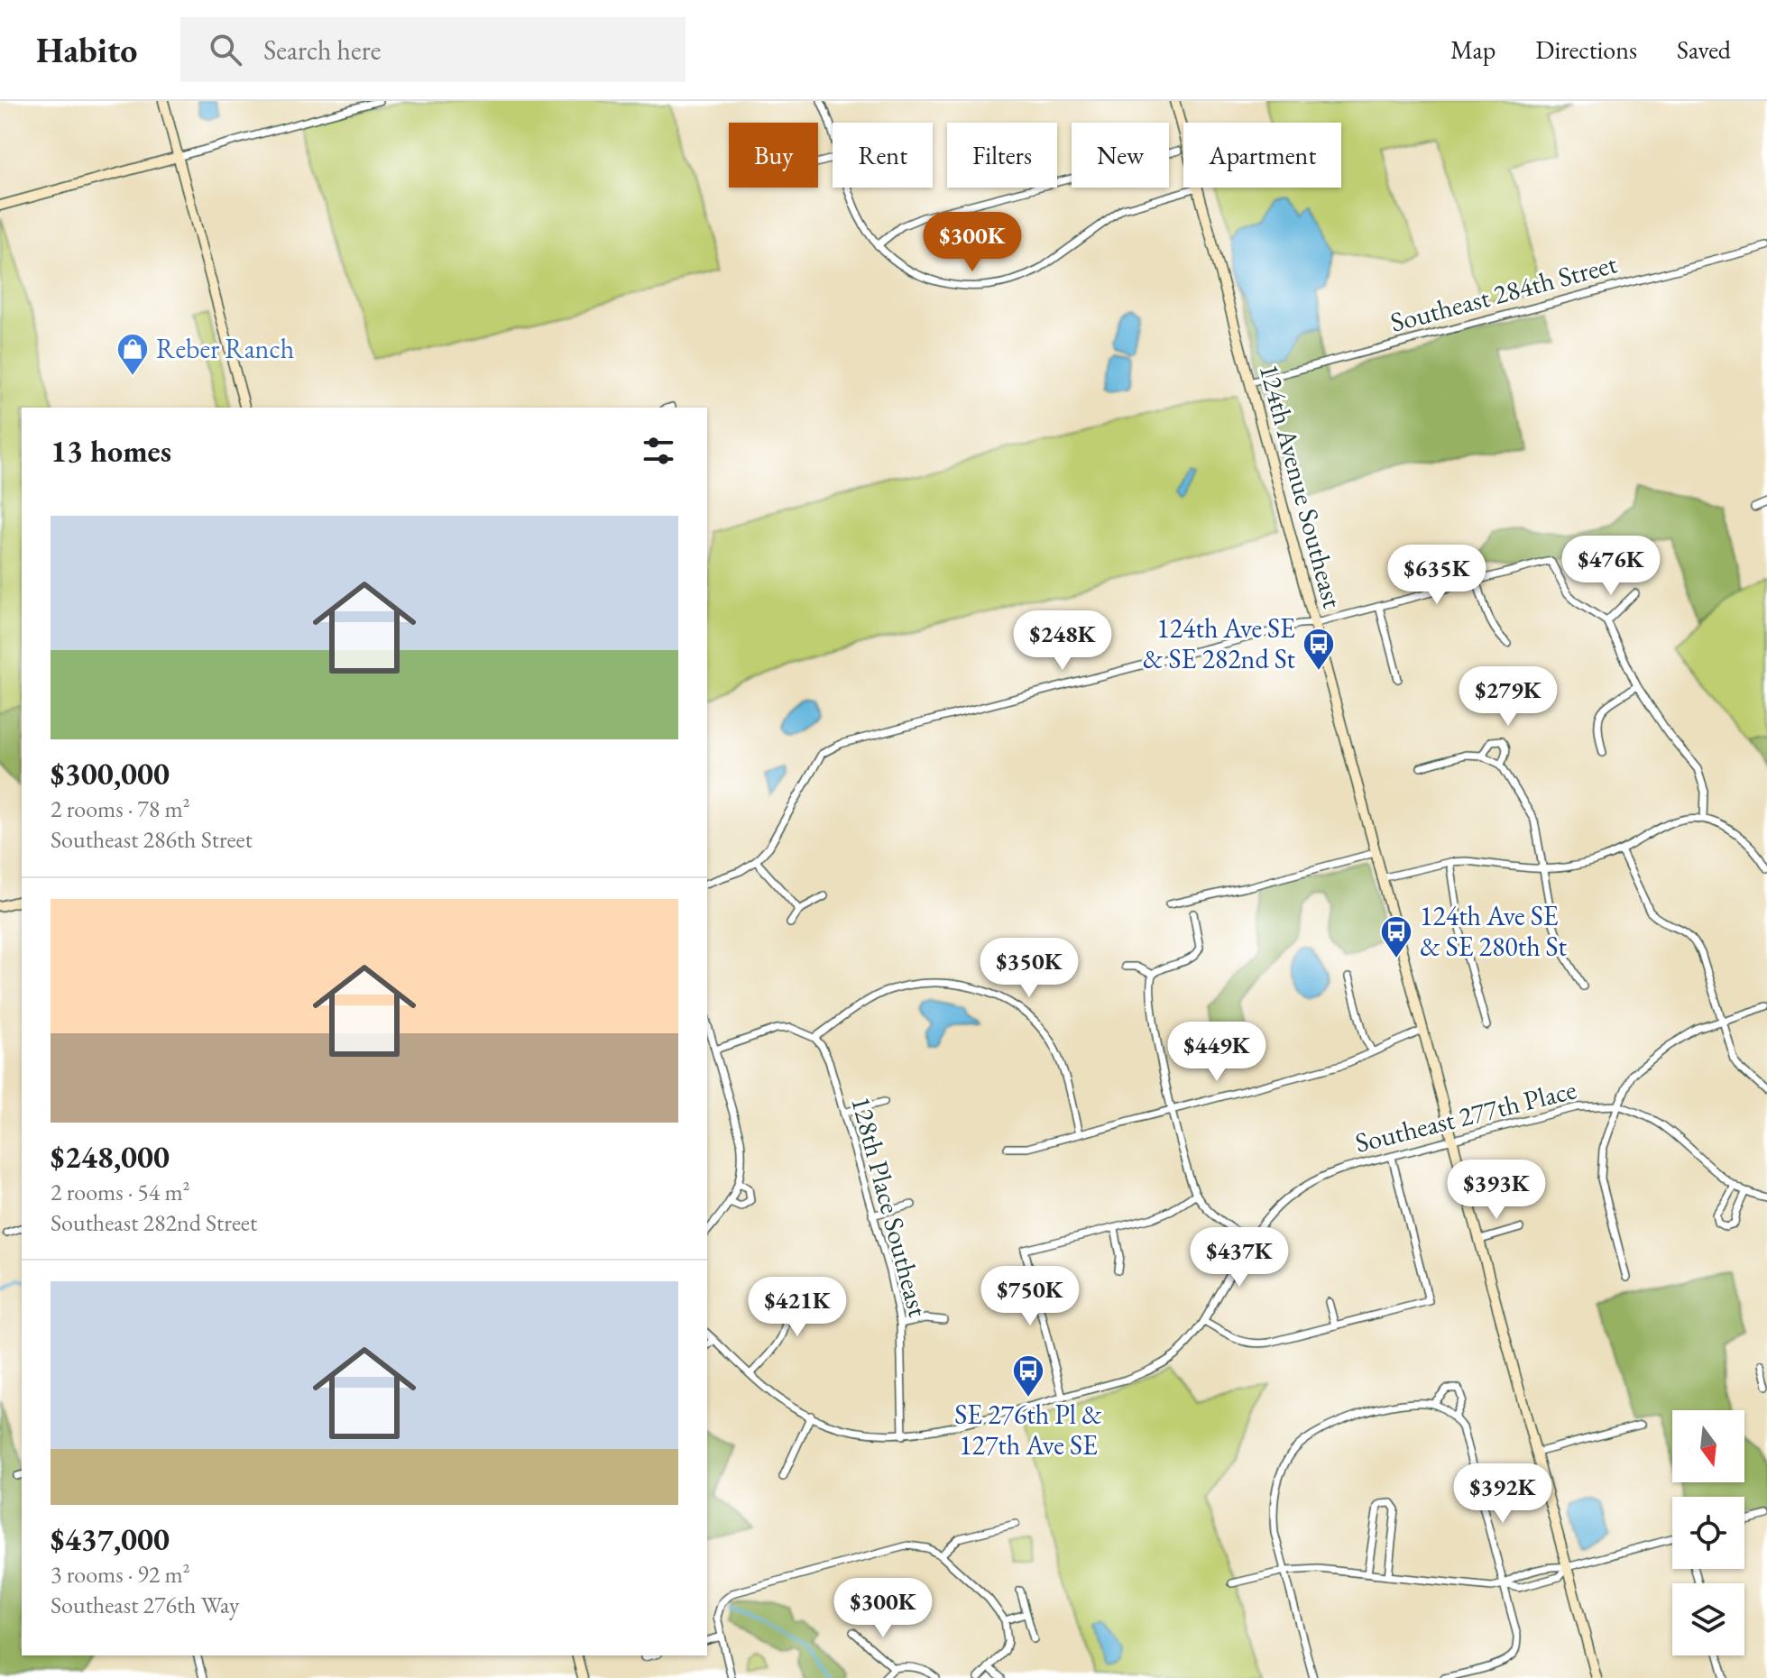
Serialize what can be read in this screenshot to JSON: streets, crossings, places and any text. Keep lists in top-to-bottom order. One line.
{"streets":{"street":["Southeast 284th Street","124th Avenue Southeast","Southeast 277th Place","128th Place Southeast"]},"crossings":[["Southeast 284th Street","124th Avenue Southeast"],["124th Avenue Southeast","Southeast 277th Place"],["Southeast 277th Place","128th Place Southeast"]],"places":{"shop":["Reber Ranch"],"bus stop":["124th Ave SE & SE 282nd St","124th Ave SE & SE 280th St","SE 276th Pl & 127th Ave SE"]},"north":"bottom","page":{"header":"Habito","search":"Search here","nav":["Map","Directions","Saved"],"chip":["Buy","Rent","Filters","New","Apartment"],"price":["$300K","$476K","$635K","$248K","$279K","$350K","$449K","$393K","$437K","$750K","$421K","$392K","$300K"],"heading":"13 homes","list":[{"name":"$300,000","note":"2 rooms · 78 m² · Southeast 286th Street"},{"name":"$248,000","note":"2 rooms · 54 m² · Southeast 282nd Street"},{"name":"$437,000","note":"3 rooms · 92 m² · Southeast 276th Way"}]}}
